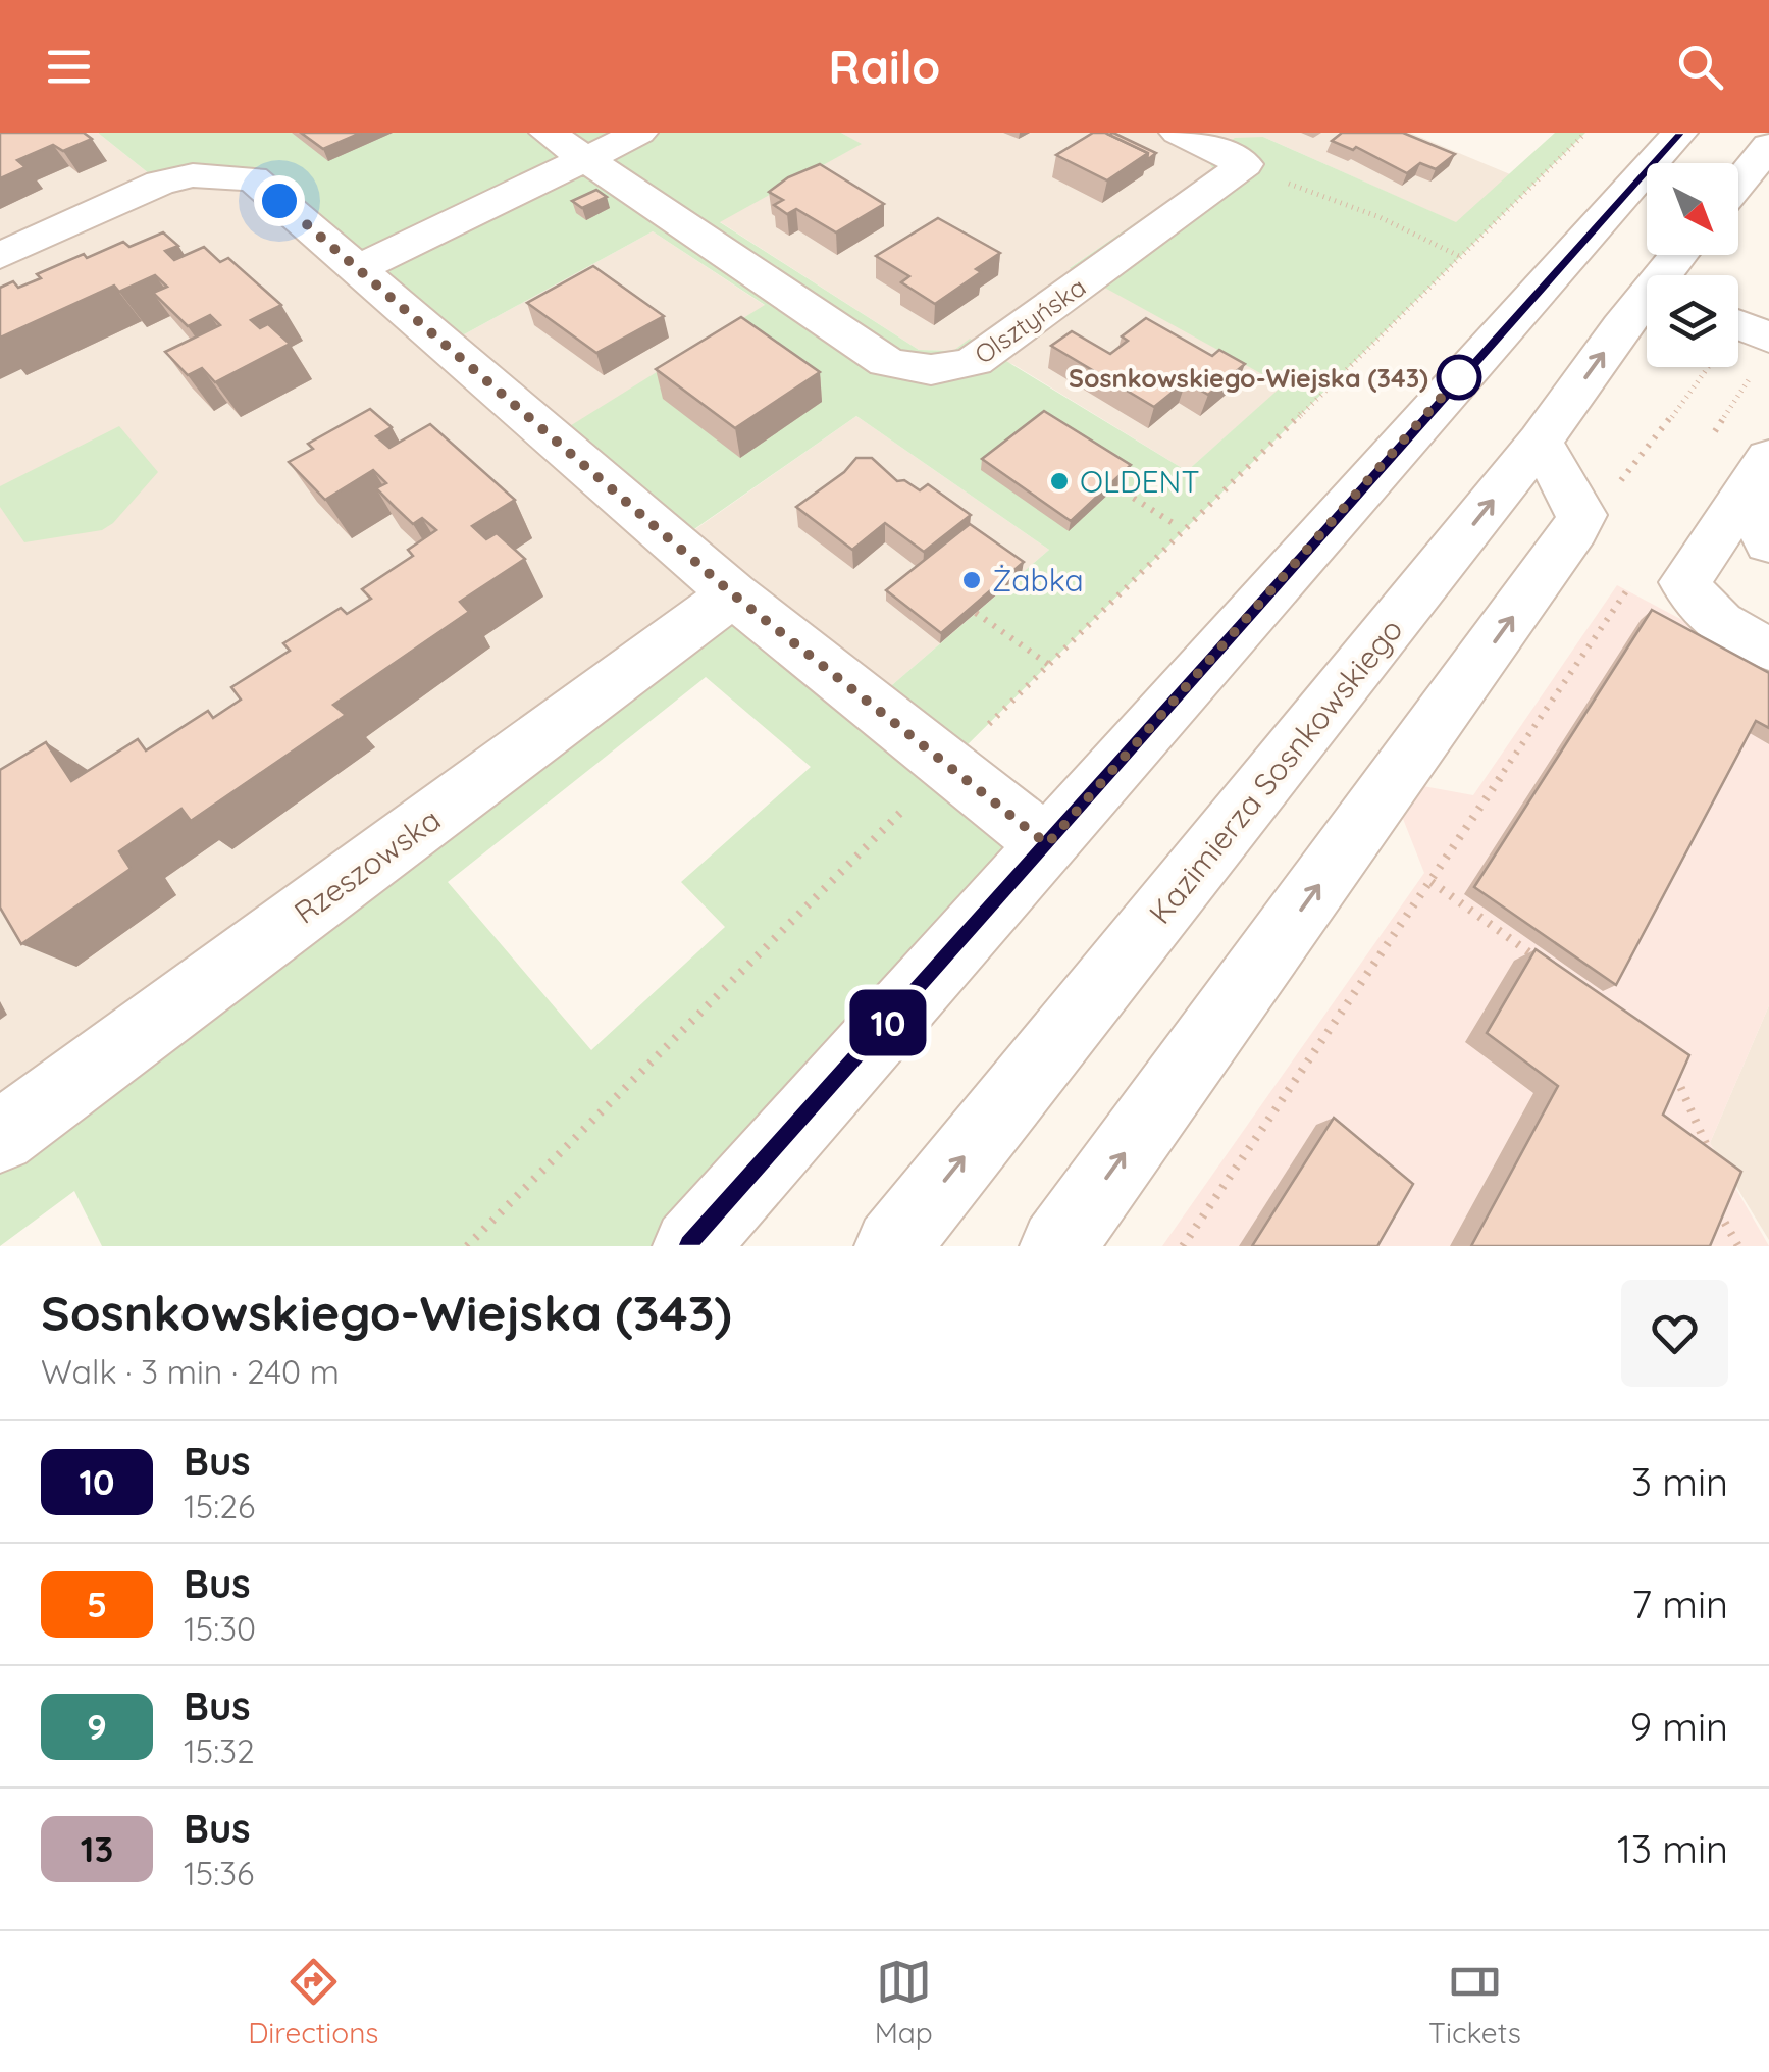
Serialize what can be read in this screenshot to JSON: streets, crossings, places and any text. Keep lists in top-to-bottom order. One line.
{"streets":{"street":["Olsztyńska","Kazimierza Sosnkowskiego","Rzeszowska"]},"places":["Sosnkowskiego-Wiejska (343)","OLDENT","Żabka"],"lines":["bus line 10"],"north":"bottom right","page":{"header":"Railo","on_map":"10","heading":["Sosnkowskiego-Wiejska (343)","Walk · 3 min · 240 m"],"list":[{"mark":"10","name":"Bus","note":"15:26","value":"3 min"},{"mark":"5","name":"Bus","note":"15:30","value":"7 min"},{"mark":"9","name":"Bus","note":"15:32","value":"9 min"},{"mark":"13","name":"Bus","note":"15:36","value":"13 min"}],"tabs":["Directions","Map","Tickets"]}}
